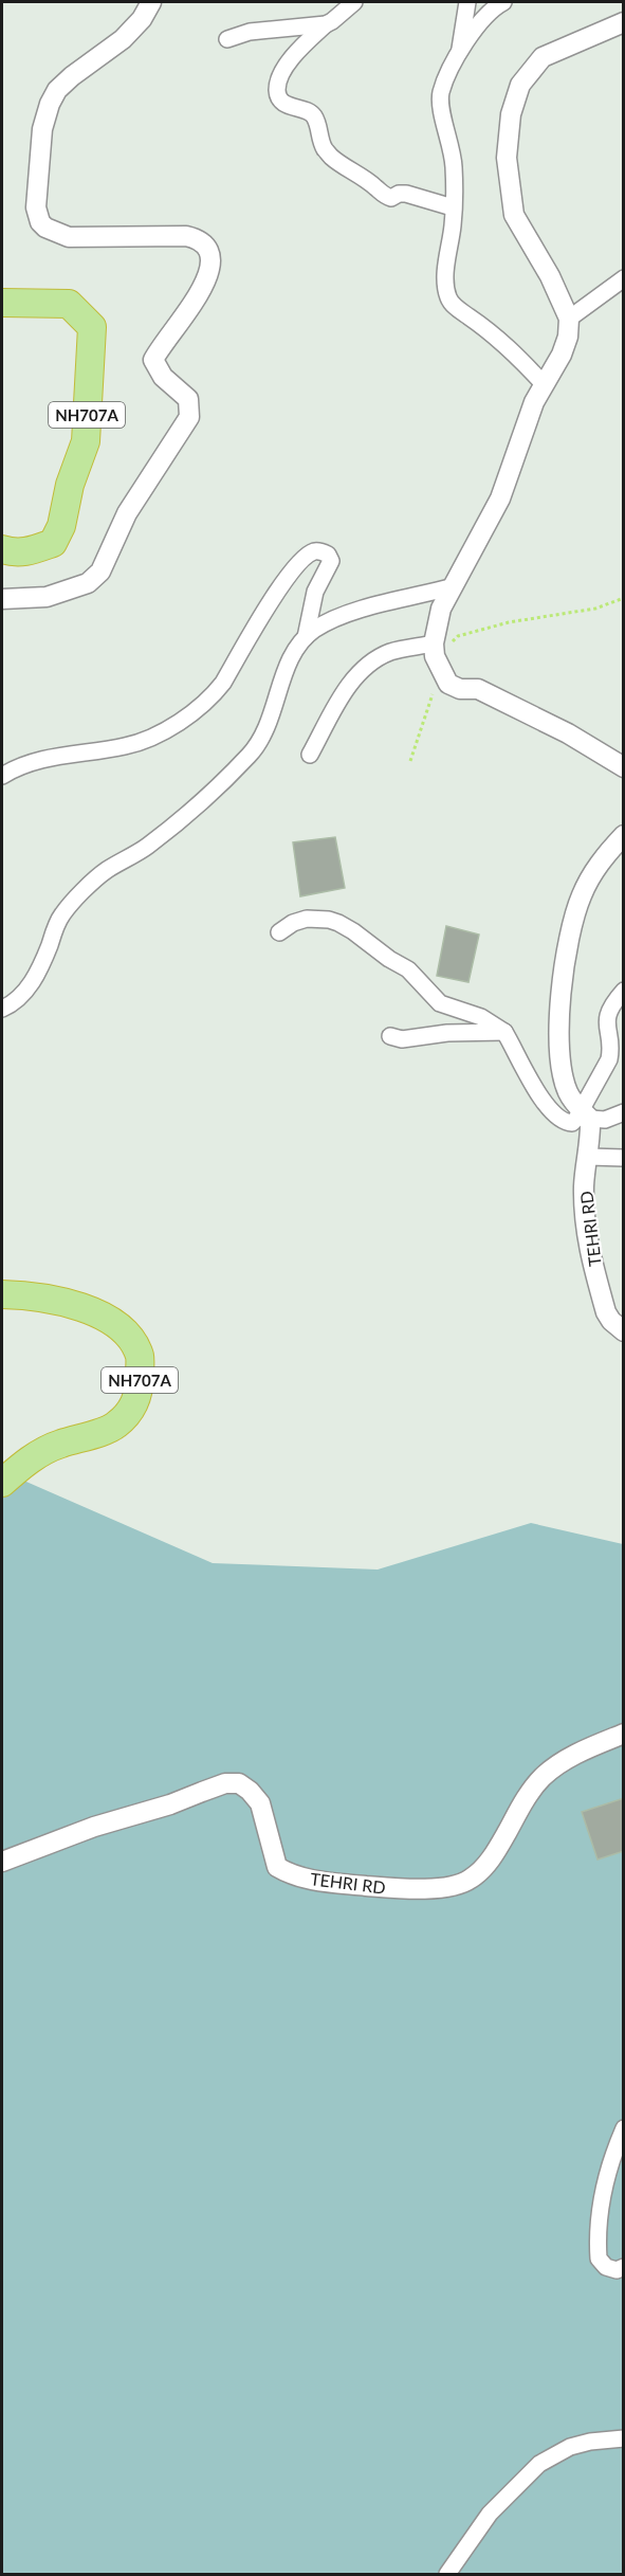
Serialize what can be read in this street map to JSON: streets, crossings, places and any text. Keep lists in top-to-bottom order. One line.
{"streets":{"highway":["NH707A"],"street":["TEHRI RD"]}}
